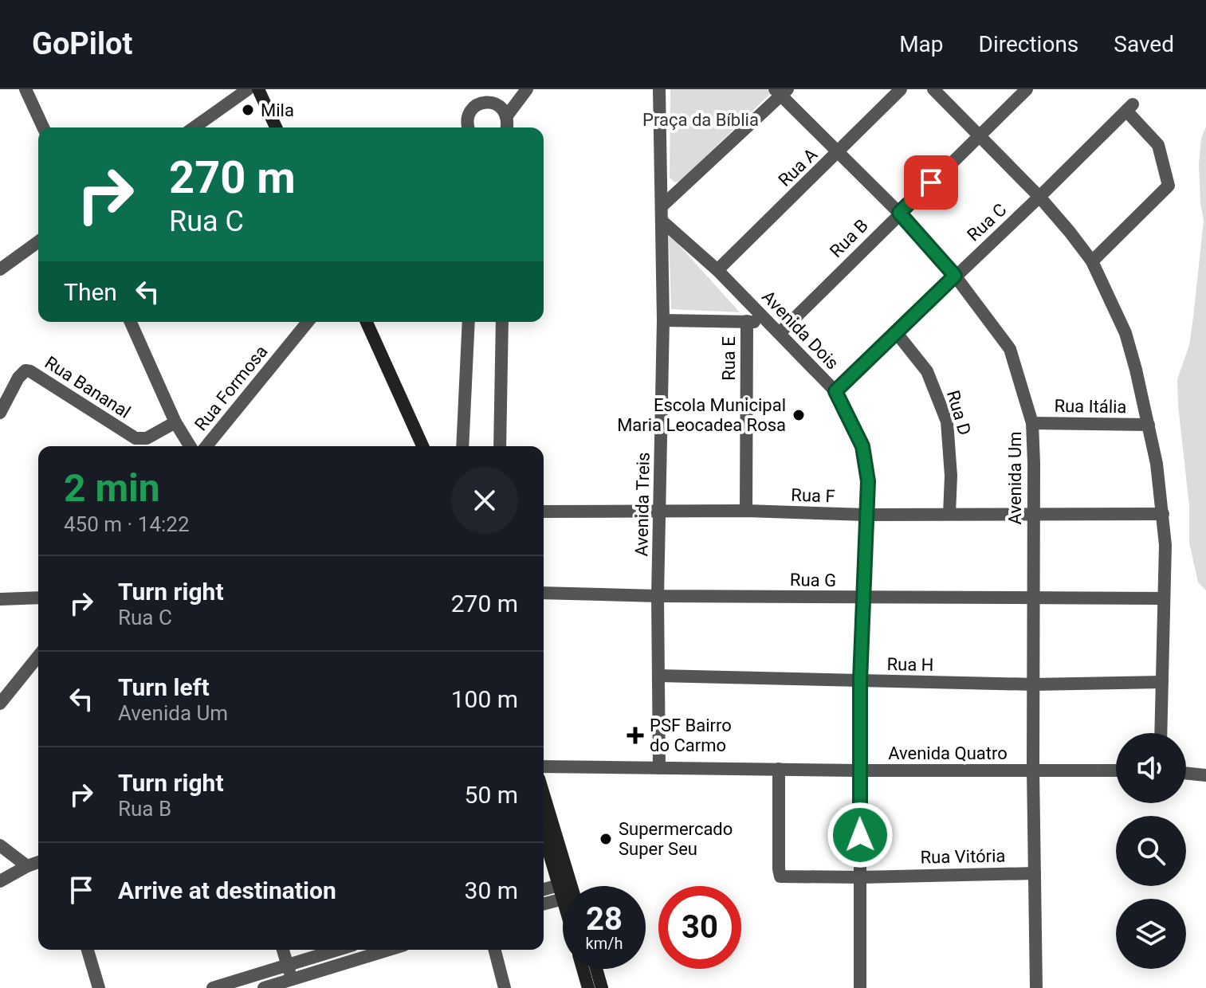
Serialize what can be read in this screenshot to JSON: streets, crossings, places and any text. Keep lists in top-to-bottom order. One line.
{"streets":{"street":["Rua A","Rua C","Rua B","Avenida Dois","Rua E","Rua Bananal","Rua Formosa","Rua Itália","Rua D","Avenida Um","Rua F","Avenida Treis","Rua G","Rua H","Avenida Quatro","Rua Vitória"]},"crossings":[["Rua A","Avenida Dois"],["Rua A","Avenida Um"],["Rua C","Avenida Dois"],["Rua C","Rua D"],["Rua C","Avenida Um"],["Rua B","Avenida Dois"],["Rua B","Avenida Um"],["Avenida Dois","Rua F"],["Avenida Dois","Avenida Treis"],["Avenida Dois","Rua G"],["Avenida Dois","Rua H"],["Avenida Dois","Avenida Quatro"],["Avenida Dois","Rua Vitória"],["Rua E","Rua F"],["Rua Itália","Avenida Um"],["Rua D","Rua F"],["Avenida Um","Rua F"],["Avenida Um","Rua G"],["Avenida Um","Rua H"],["Avenida Um","Avenida Quatro"],["Avenida Um","Rua Vitória"],["Rua F","Avenida Treis"],["Avenida Treis","Rua G"],["Avenida Treis","Rua H"],["Avenida Treis","Avenida Quatro"],["Avenida Quatro","Rua Vitória"]],"parks":["Praça da Bíblia"],"places":{"other":["Mila","Escola Municipal Maria Leocadea Rosa","Supermercado Super Seu"],"health":["PSF Bairro do Carmo"]},"page":{"header":"GoPilot","nav":["Map","Directions","Saved"],"turn":["270 m","Rua C"],"then":"Then","heading":["2 min","450 m · 14:22"],"list":[{"name":"Turn right","note":"Rua C","value":"270 m"},{"name":"Turn left","note":"Avenida Um","value":"100 m"},{"name":"Turn right","note":"Rua B","value":"50 m"},{"name":"Arrive at destination","value":"30 m"}],"speed":"28 km/h","limit":"30"}}
